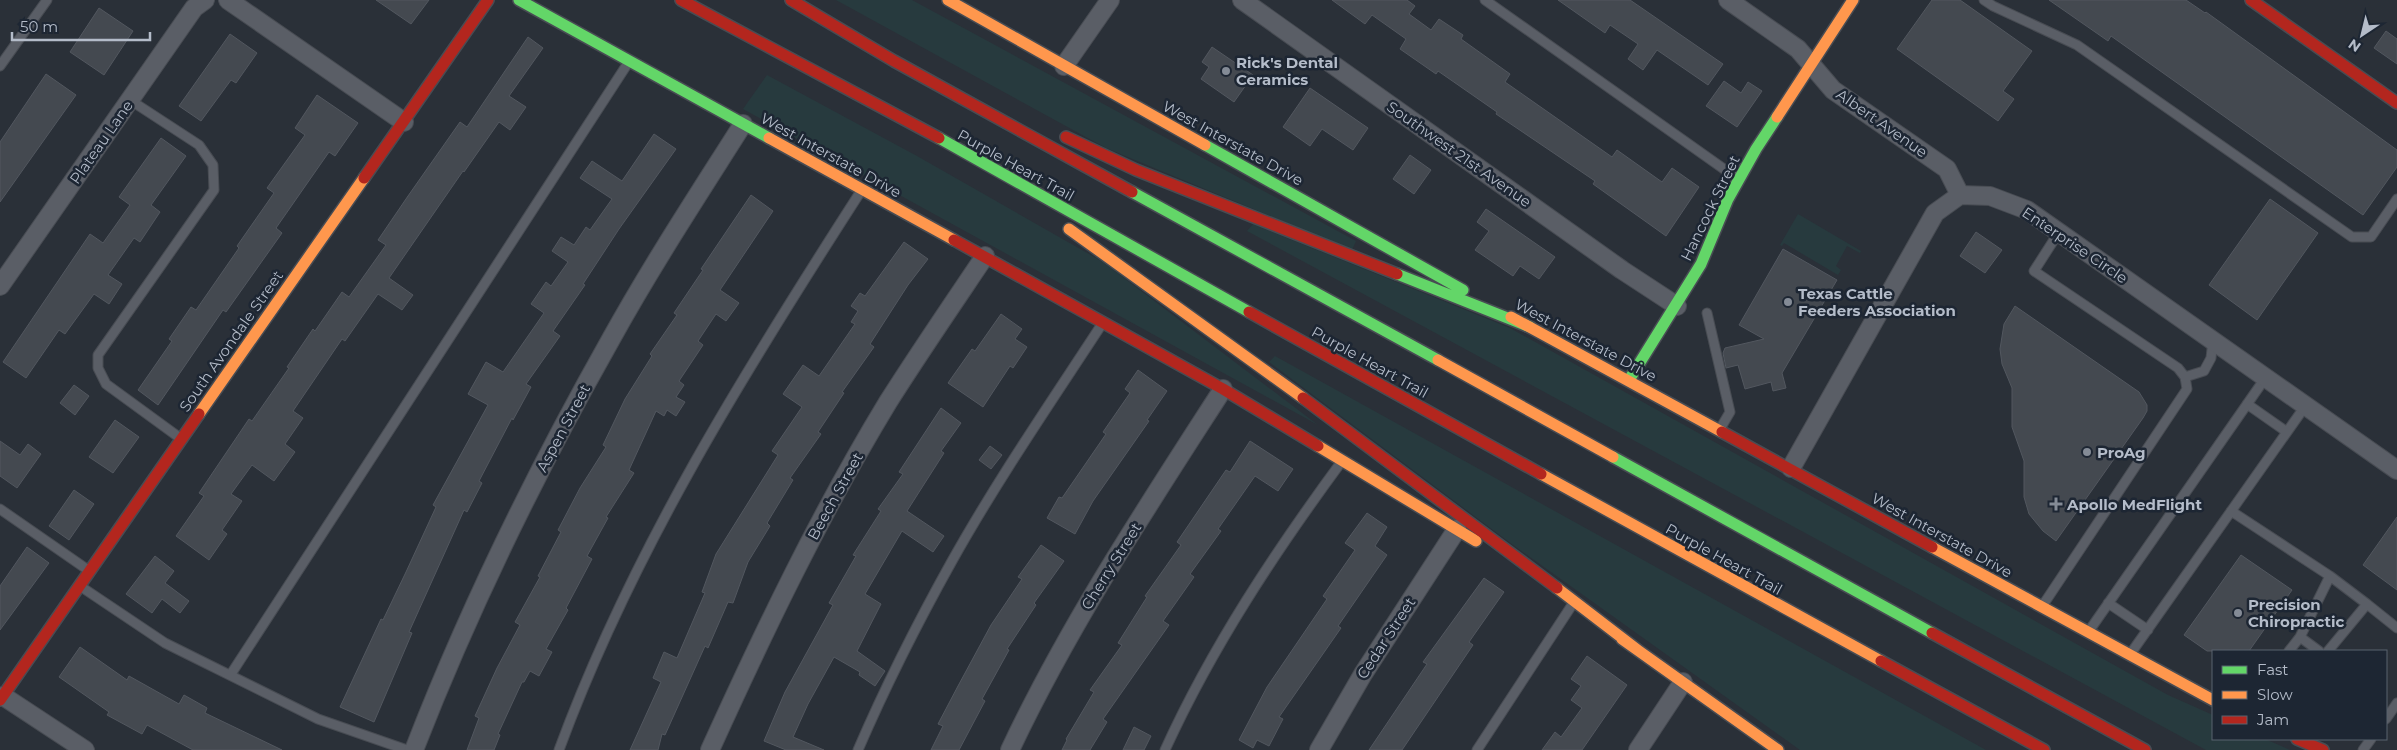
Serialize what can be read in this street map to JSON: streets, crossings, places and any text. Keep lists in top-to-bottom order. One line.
{"streets":{"main road":["West Interstate Drive","Purple Heart Trail","Hancock Street","South Avondale Street"],"street":["Albert Avenue","Plateau Lane","Southwest 21st Avenue","Enterprise Circle","Aspen Street","Beech Street","Cherry Street","Cedar Street"]},"crossings":[["Albert Avenue","Hancock Street"],["Albert Avenue","Enterprise Circle"],["West Interstate Drive","Hancock Street"],["West Interstate Drive","Aspen Street"],["West Interstate Drive","Beech Street"],["West Interstate Drive","Cherry Street"],["West Interstate Drive","Cedar Street"],["Southwest 21st Avenue","Hancock Street"]],"places":{"other":["Rick's Dental Ceramics","Texas Cattle Feeders Association","ProAg","Precision Chiropractic"],"health":["Apollo MedFlight"]},"legend":["Fast","Slow","Jam"],"scale_bar":"50 m","north":"bottom left"}
